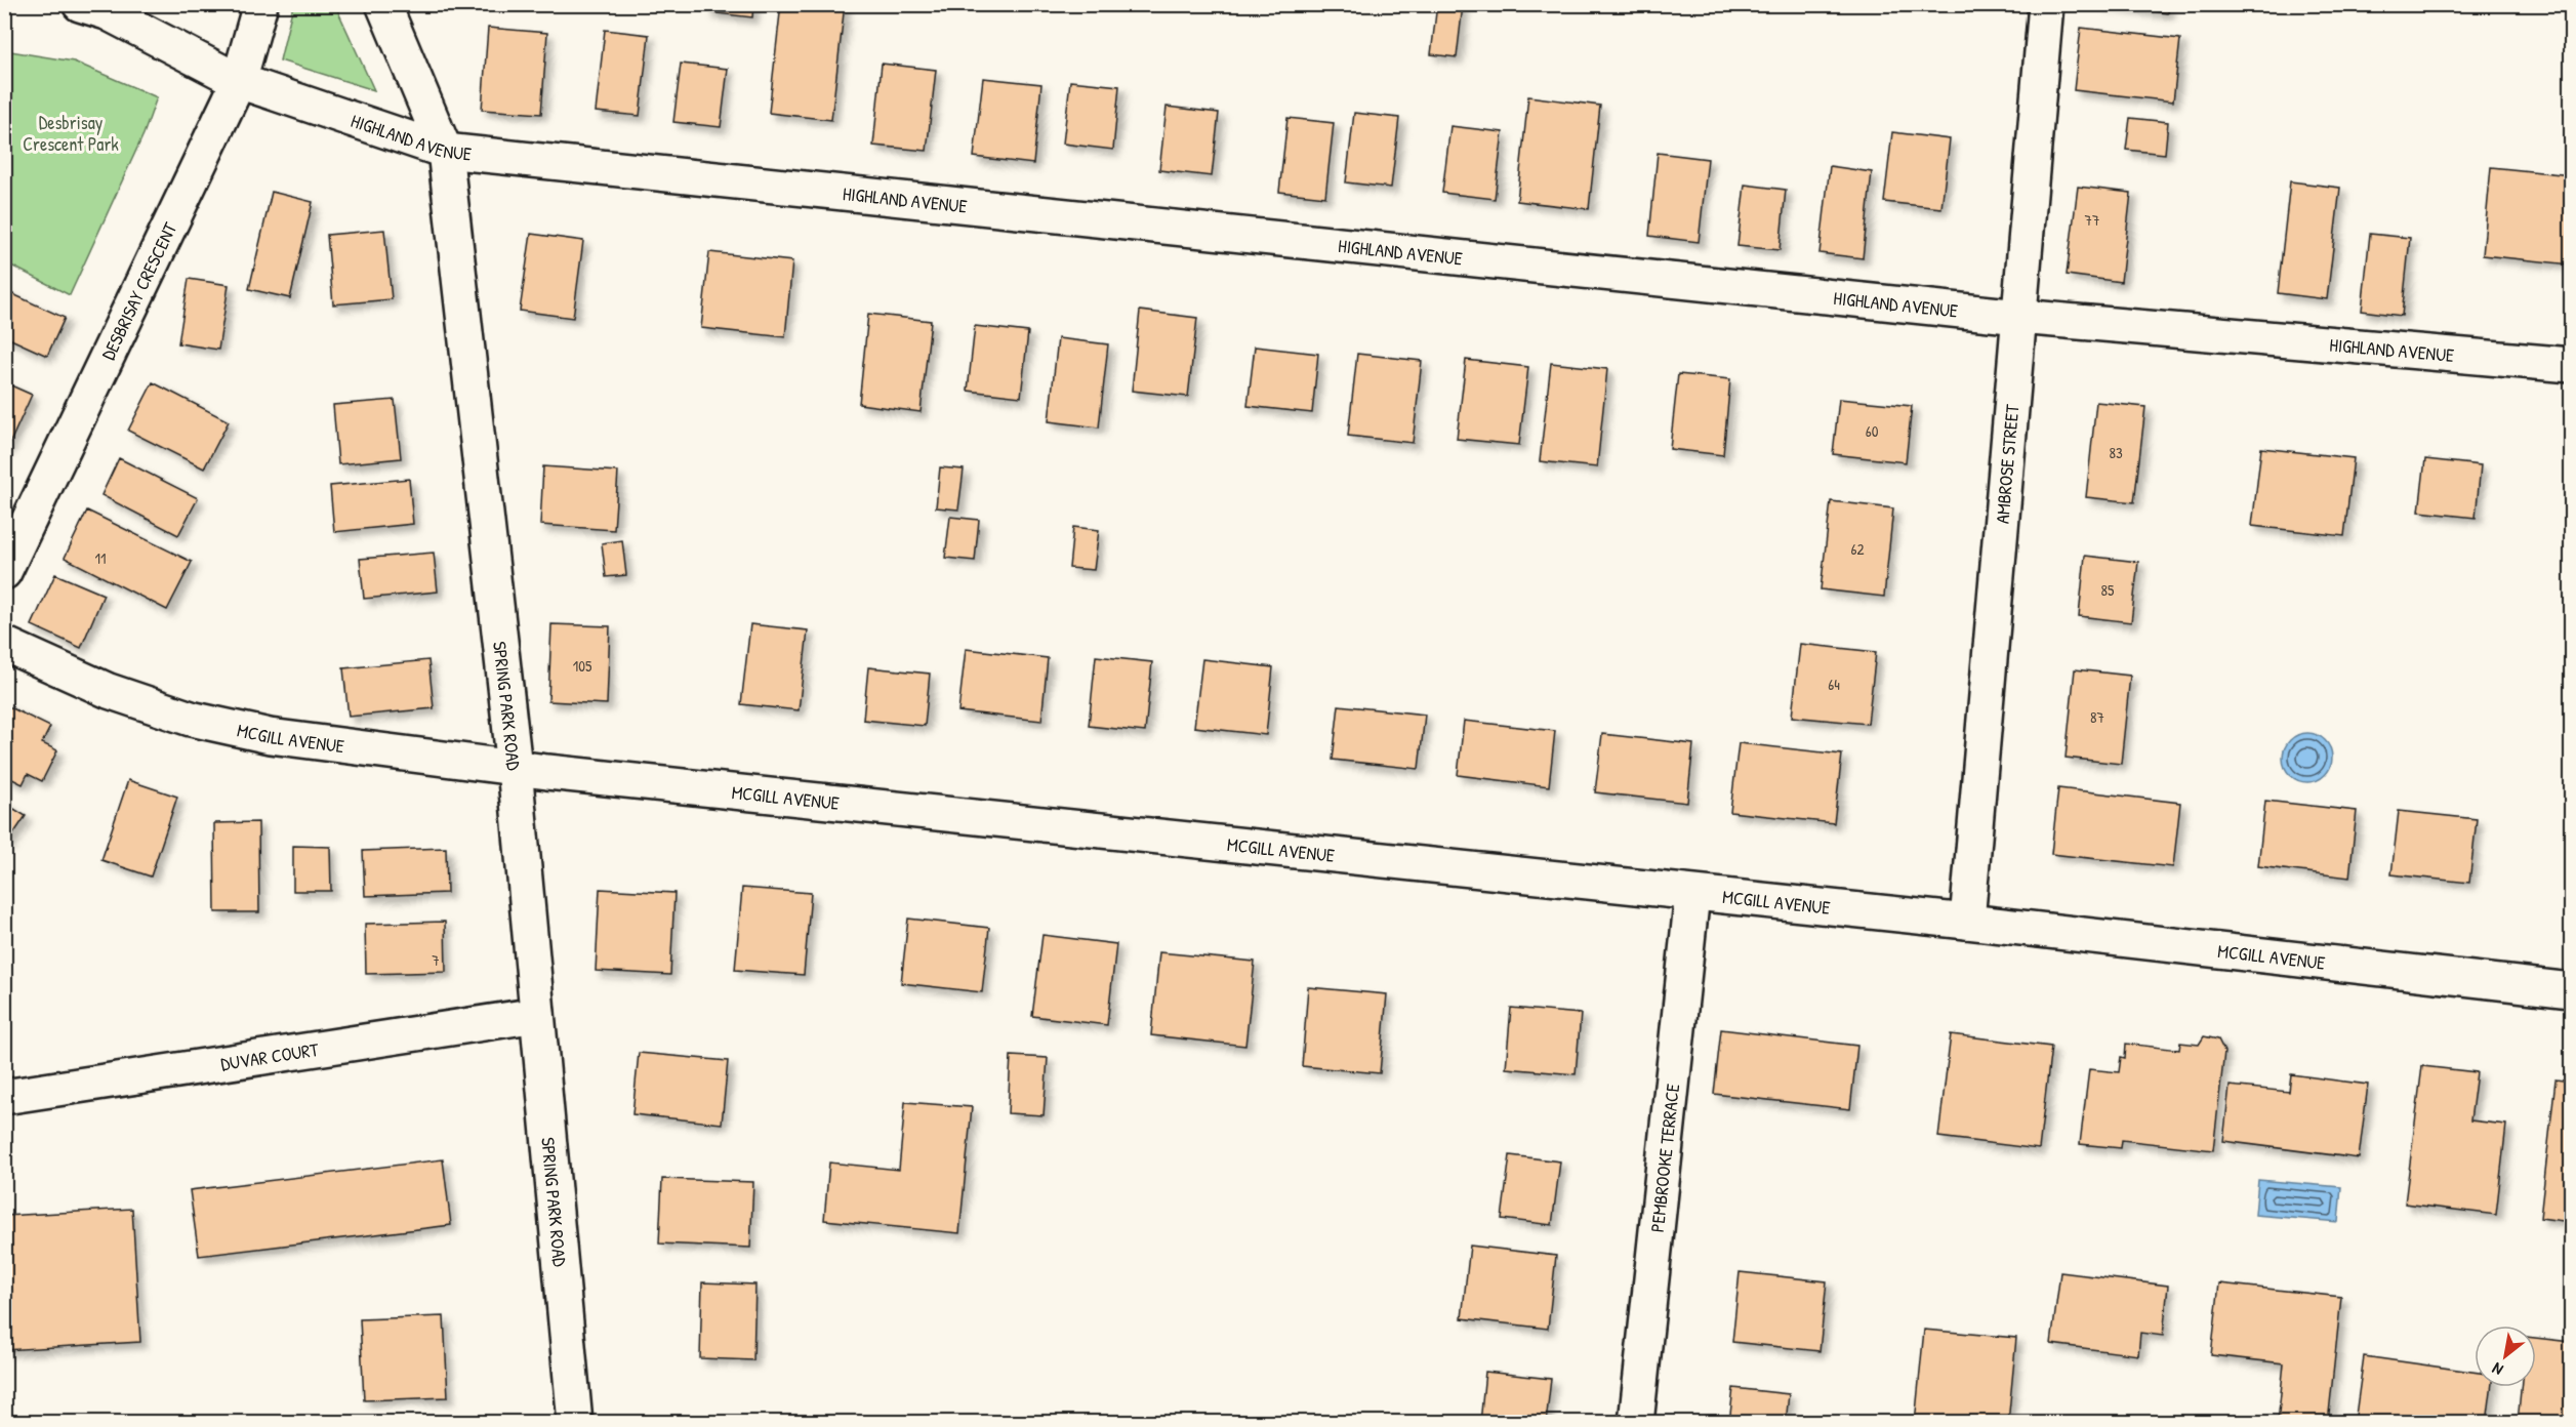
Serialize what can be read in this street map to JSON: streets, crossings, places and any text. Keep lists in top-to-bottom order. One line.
{"streets":{"street":["HIGHLAND AVENUE","DESBRISAY CRESCENT","AMBROSE STREET","SPRING PARK ROAD","MCGILL AVENUE","DUVAR COURT","PEMBROOKE TERRACE"]},"crossings":[["HIGHLAND AVENUE","DESBRISAY CRESCENT"],["HIGHLAND AVENUE","AMBROSE STREET"],["HIGHLAND AVENUE","SPRING PARK ROAD"],["AMBROSE STREET","MCGILL AVENUE"],["SPRING PARK ROAD","MCGILL AVENUE"],["SPRING PARK ROAD","DUVAR COURT"],["MCGILL AVENUE","PEMBROOKE TERRACE"]],"parks":["Desbrisay Crescent Park"],"house_numbers":["77","60","83","62","11","85","105","64","87","7"],"north":"bottom left"}
